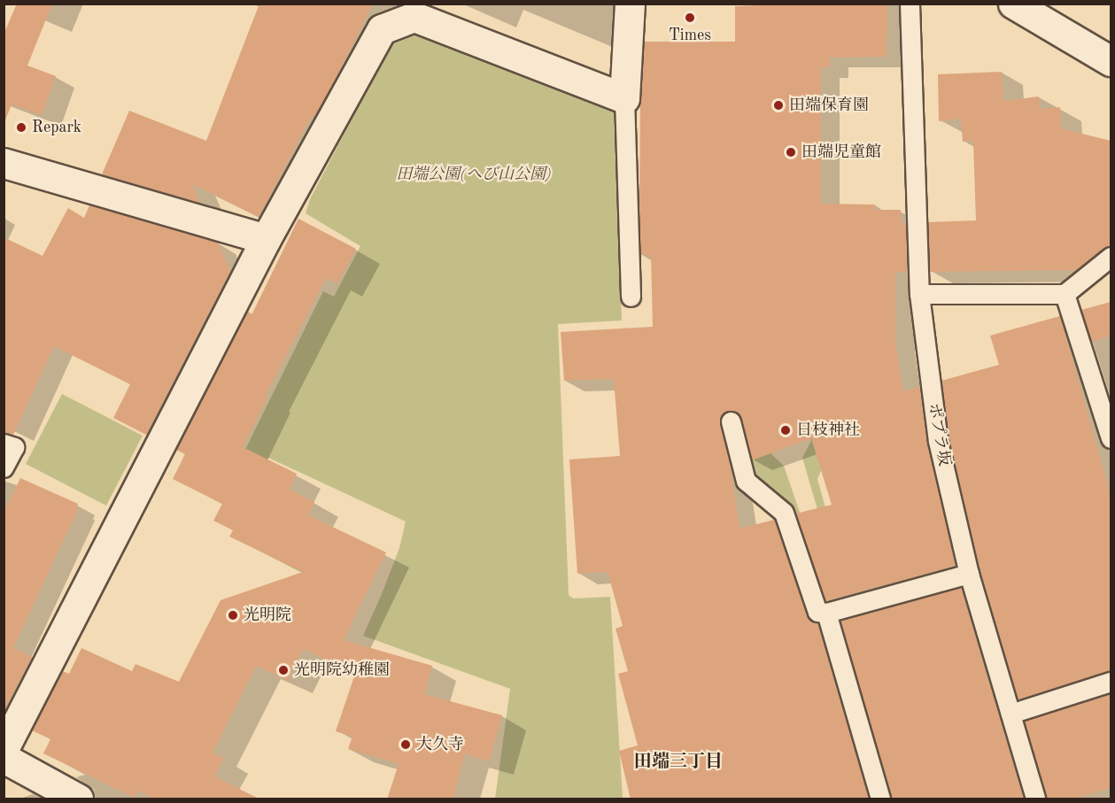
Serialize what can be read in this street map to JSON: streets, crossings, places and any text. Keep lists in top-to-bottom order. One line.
{"streets":{"lane":["ポプラ坂"]},"districts":["田端三丁目"],"parks":["田端公園(へび山公園)"],"places":["Times","田端保育園","Repark","田端児童館","日枝神社","光明院","光明院幼稚園","大久寺"]}
